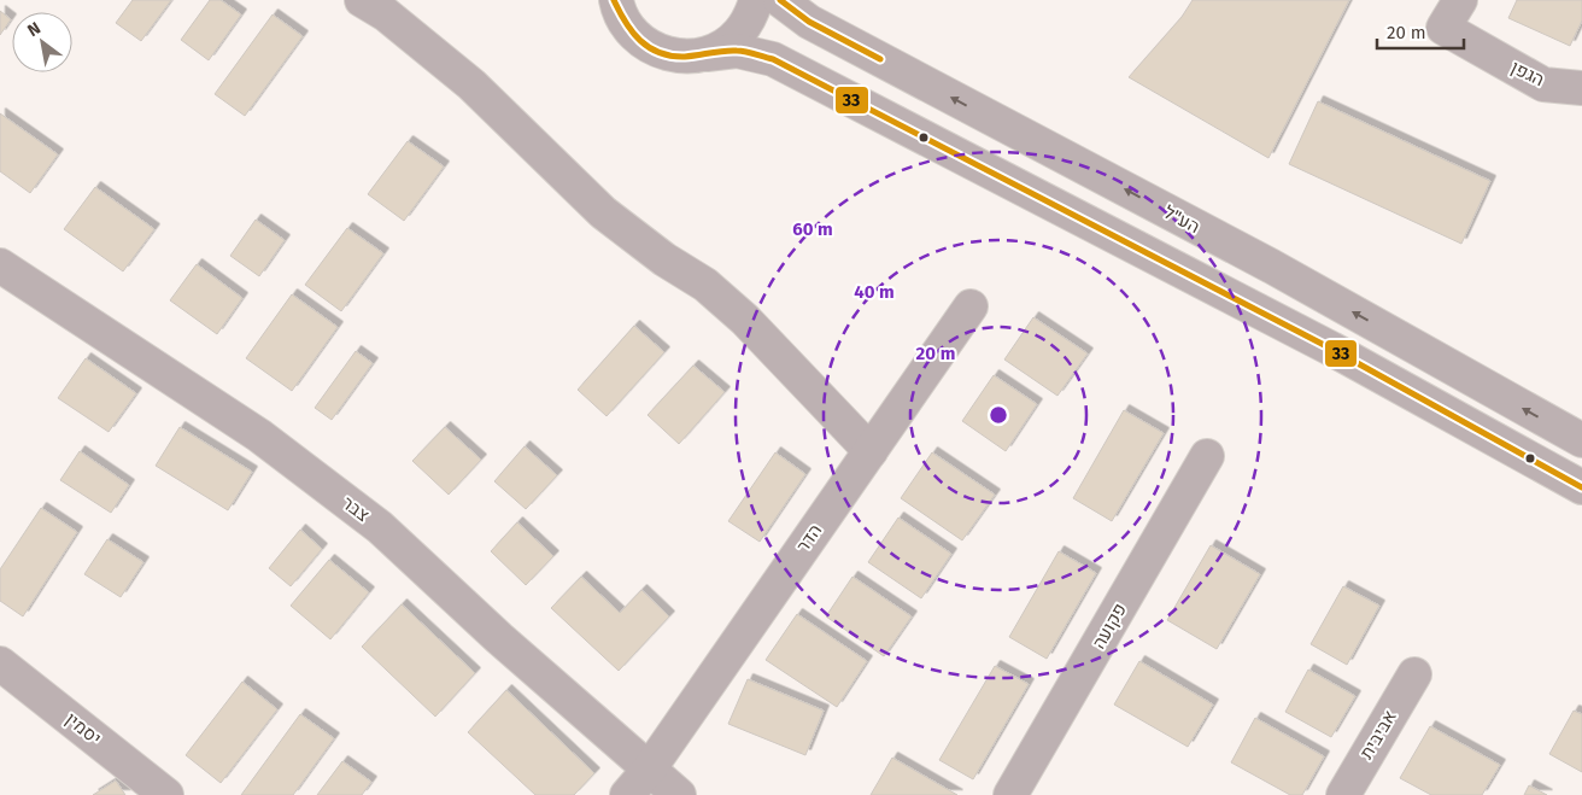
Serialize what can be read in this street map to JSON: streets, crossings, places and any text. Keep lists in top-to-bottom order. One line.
{"streets":{"street":["הגפן","הע\"ל","צבר","הדר","פקועה","יסמין","אביבית"]},"crossings":[["צבר","הדר"]],"lines":["transit line 33"],"scale_bar":"20 m","north":"top left","rings":["60 m","40 m","20 m"]}
